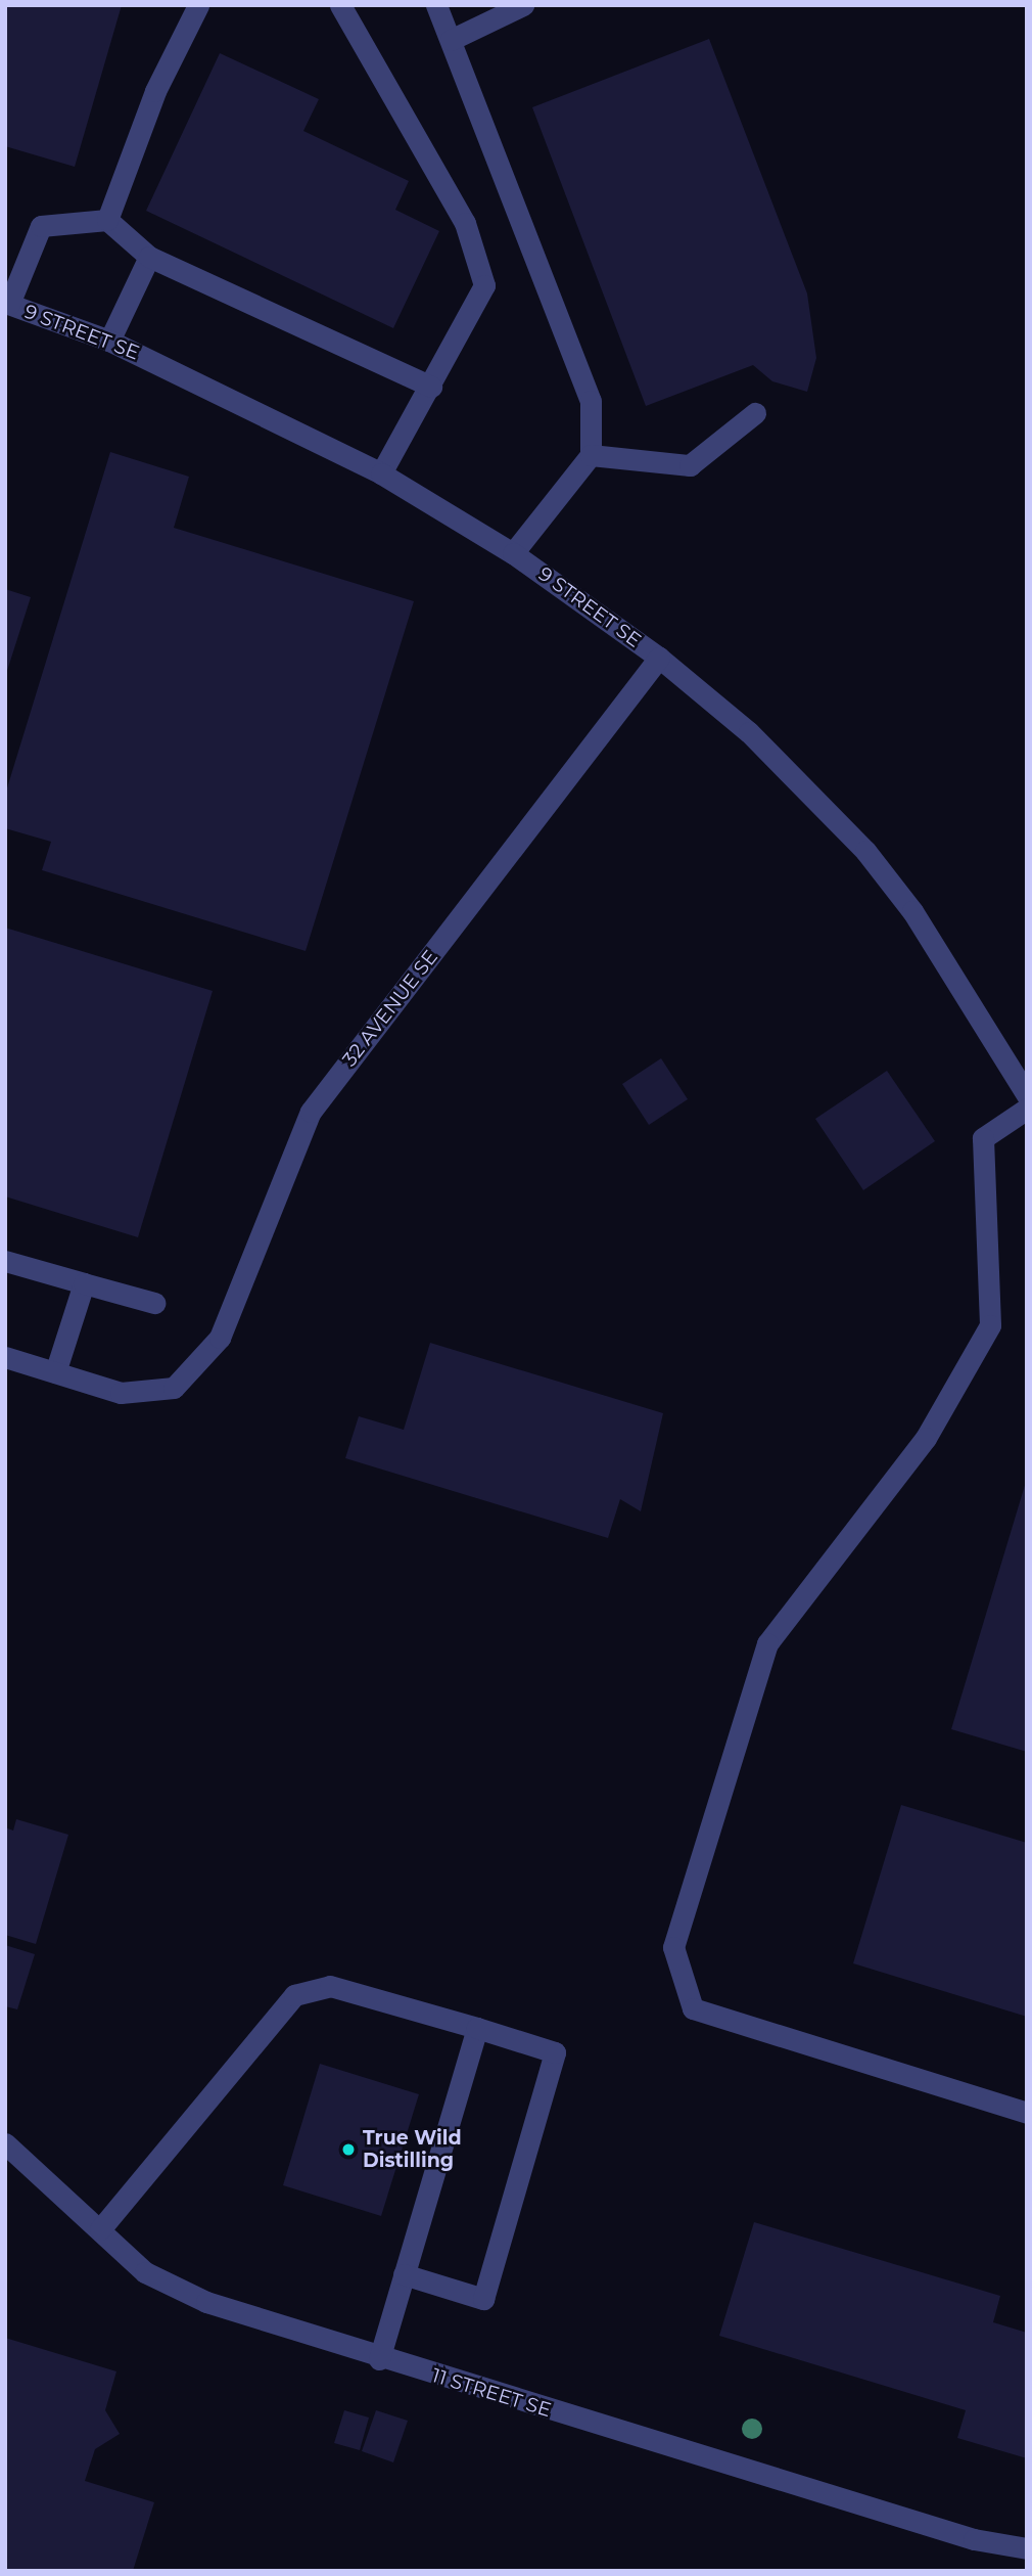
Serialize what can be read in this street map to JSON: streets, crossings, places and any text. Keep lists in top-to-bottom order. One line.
{"streets":{"street":["9 STREET SE","32 AVENUE SE","11 STREET SE"]},"crossings":[["9 STREET SE","32 AVENUE SE"]],"places":["True Wild Distilling"]}
